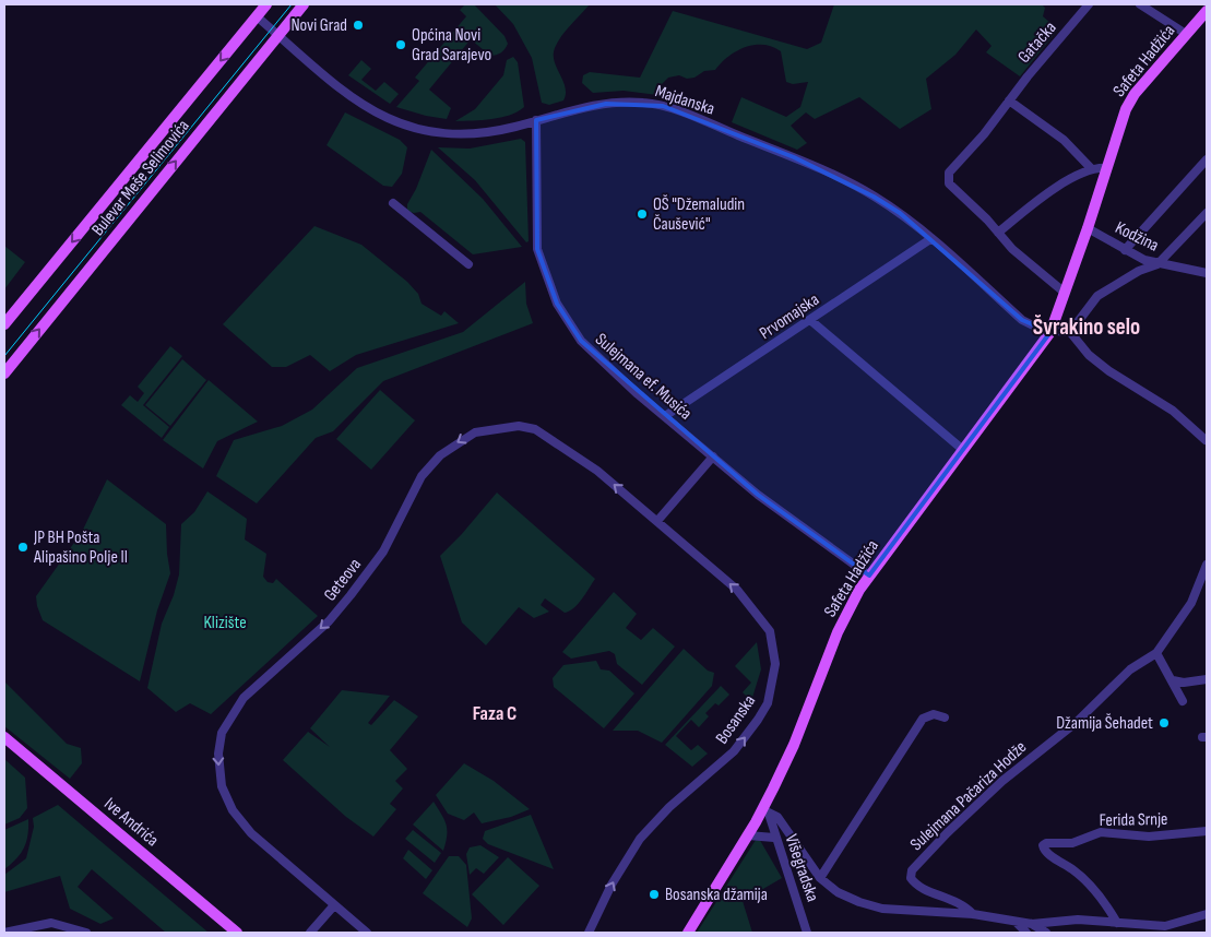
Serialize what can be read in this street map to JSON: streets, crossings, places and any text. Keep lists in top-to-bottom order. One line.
{"streets":{"main road":["Safeta Hadžića","Bulevar Meše Selimovića","Ive Andrića"],"street":["Gatačka","Majdanska","Kodžina","Prvomajska","Sulejmana ef. Musića","Geteova","Bosanska","Sulejmana Pačariza Hodže","Ferida Srnje","Višegradska"]},"crossings":[["Safeta Hadžića","Majdanska"],["Safeta Hadžića","Kodžina"],["Safeta Hadžića","Sulejmana ef. Musića"],["Safeta Hadžića","Višegradska"],["Majdanska","Bulevar Meše Selimovića"],["Majdanska","Prvomajska"],["Majdanska","Sulejmana ef. Musića"],["Prvomajska","Sulejmana ef. Musića"],["Geteova","Bosanska"]],"districts":["Švrakino selo","Faza C"],"parks":["Klizište"],"places":["Novi Grad","Općina Novi Grad Sarajevo","OŠ \"Džemaludin Čaušević\"","JP BH Pošta Alipašino Polje II","Džamija Šehadet","Bosanska džamija"]}
